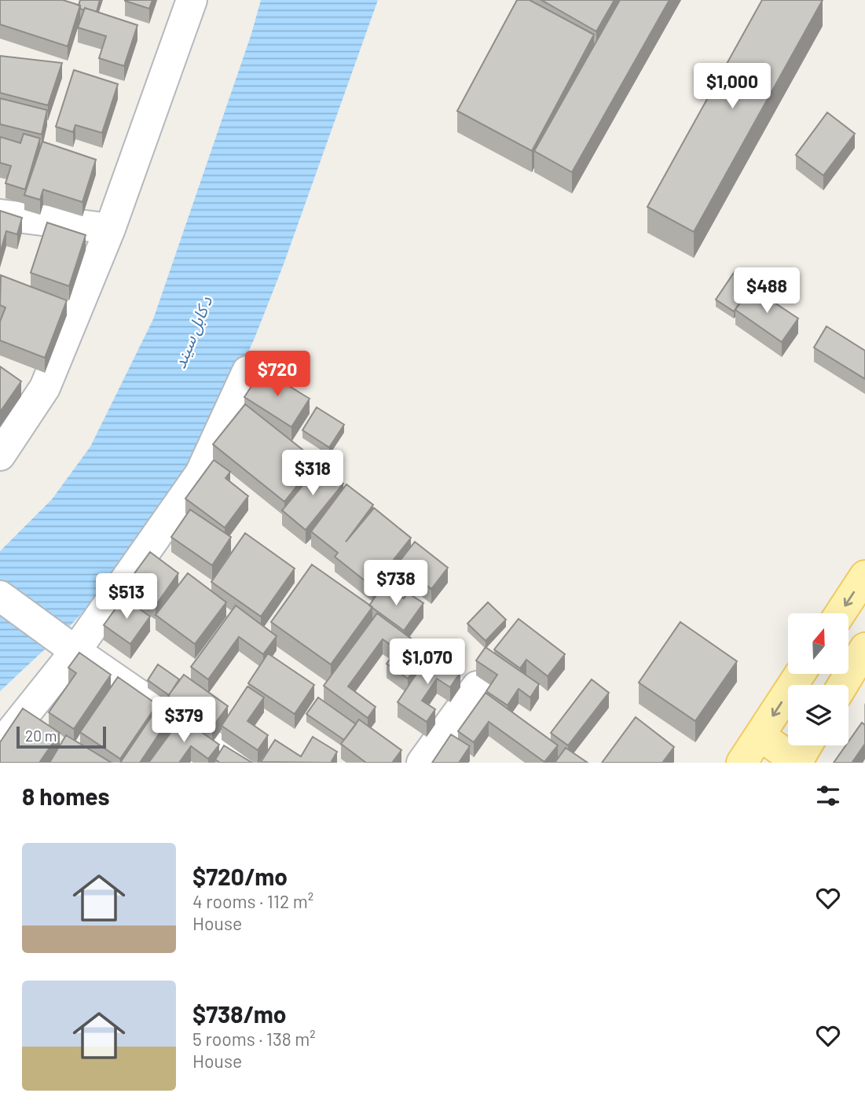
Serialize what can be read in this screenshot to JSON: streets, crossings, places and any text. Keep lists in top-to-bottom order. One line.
{"water":["د کابل سيند"],"scale_bar":"20 m","north":"top","page":{"price":["$1,000","$488","$720","$318","$738","$513","$1,070","$379"],"scale":"20 m","heading":"8 homes","list":[{"name":"$720/mo","note":"4 rooms · 112 m² · House"},{"name":"$738/mo","note":"5 rooms · 138 m² · House"}]}}
